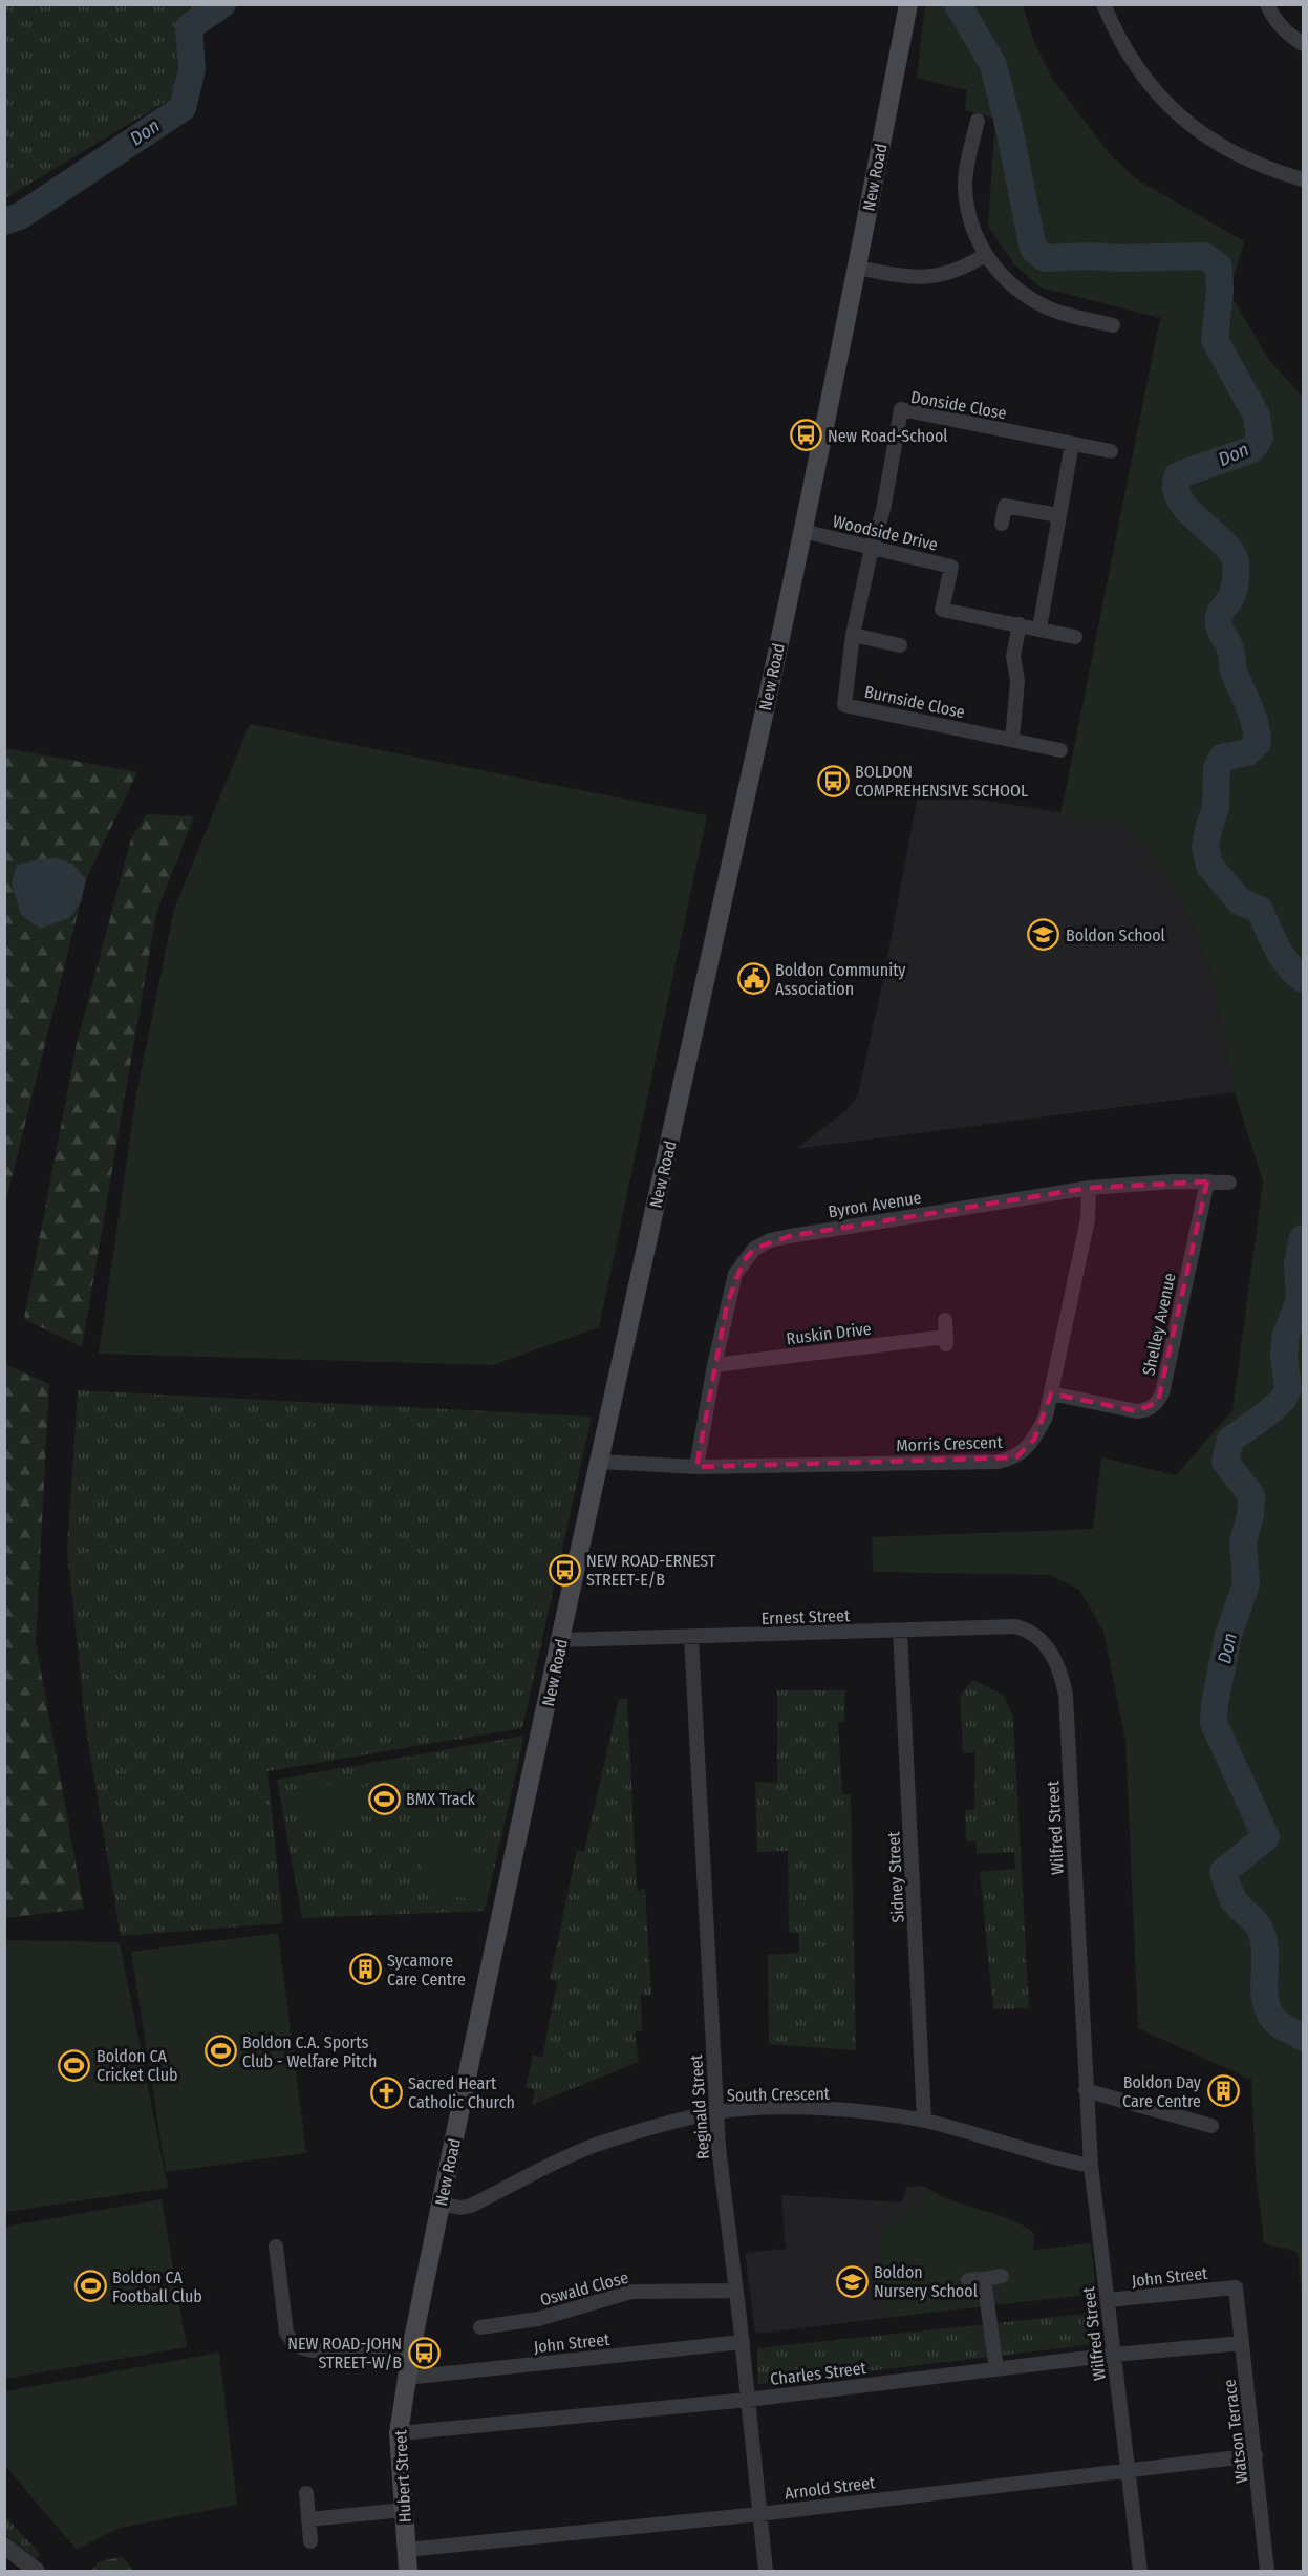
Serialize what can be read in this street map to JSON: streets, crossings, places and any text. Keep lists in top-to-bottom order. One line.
{"streets":{"main road":["New Road","Hubert Street"],"street":["Donside Close","Woodside Drive","Burnside Close","Byron Avenue","Shelley Avenue","Ruskin Drive","Morris Crescent","Ernest Street","Wilfred Street","Sidney Street","South Crescent","Reginald Street","John Street","Oswald Close","Charles Street","Watson Terrace","Arnold Street"]},"crossings":[["New Road","Woodside Drive"],["New Road","Morris Crescent"],["New Road","Ernest Street"],["New Road","South Crescent"],["New Road","Hubert Street"],["Donside Close","Woodside Drive"],["Donside Close","Burnside Close"],["Woodside Drive","Burnside Close"],["Byron Avenue","Shelley Avenue"],["Byron Avenue","Ruskin Drive"],["Byron Avenue","Morris Crescent"],["Shelley Avenue","Morris Crescent"],["Ernest Street","Wilfred Street"],["Ernest Street","Sidney Street"],["Ernest Street","Reginald Street"],["Wilfred Street","South Crescent"],["Wilfred Street","John Street"],["Wilfred Street","Charles Street"],["Wilfred Street","Arnold Street"],["Sidney Street","South Crescent"],["South Crescent","Reginald Street"],["Reginald Street","John Street"],["Reginald Street","Oswald Close"],["Reginald Street","Charles Street"],["Reginald Street","Arnold Street"],["John Street","Watson Terrace"],["John Street","Hubert Street"],["Charles Street","Watson Terrace"],["Charles Street","Hubert Street"],["Watson Terrace","Arnold Street"],["Hubert Street","Arnold Street"]],"water":["Don"],"places":{"bus stop":["New Road-School","BOLDON COMPREHENSIVE SCHOOL","NEW ROAD-ERNEST STREET-E/B","NEW ROAD-JOHN STREET-W/B"],"school or university":["Boldon School","Boldon Nursery School"],"public building":["Boldon Community Association"],"sports":["BMX Track","Boldon C.A. Sports Club - Welfare Pitch","Boldon CA Cricket Club","Boldon CA Football Club"],"building":["Sycamore Care Centre","Boldon Day Care Centre"],"church":["Sacred Heart Catholic Church"]}}
